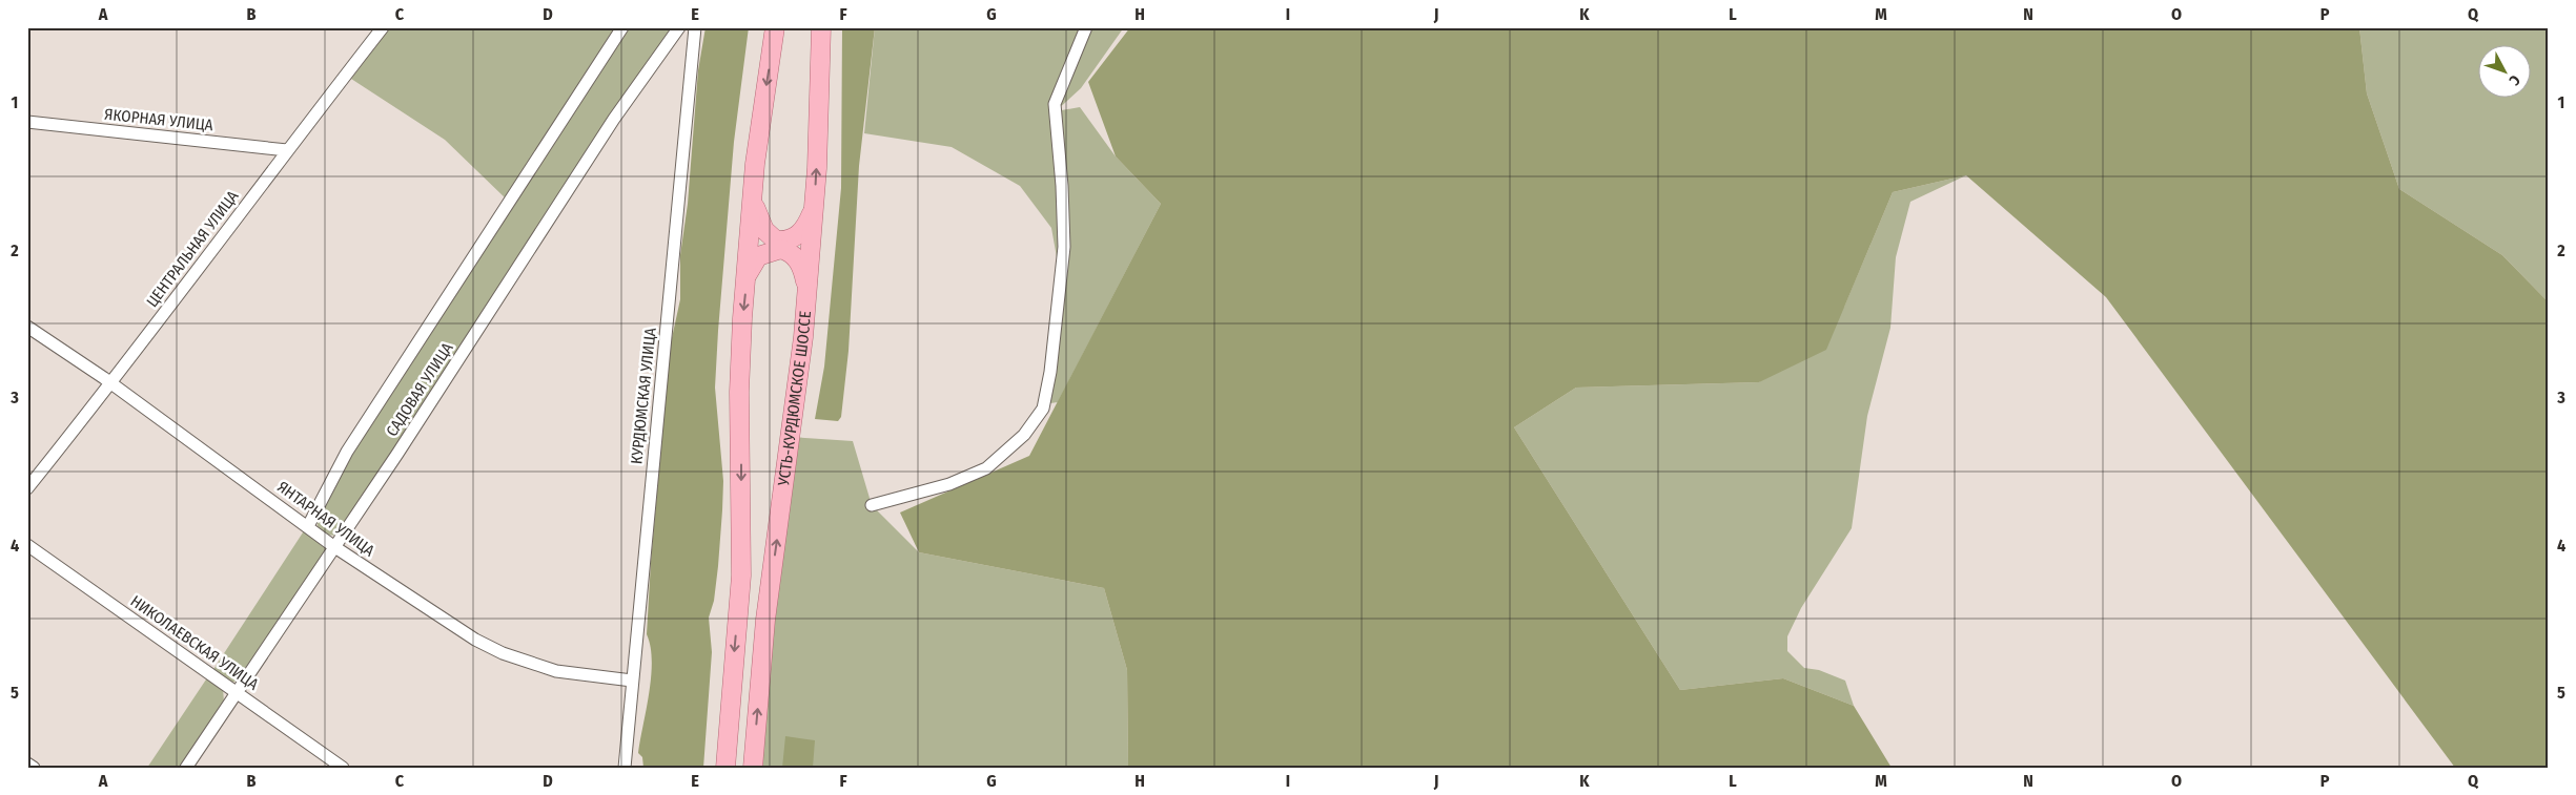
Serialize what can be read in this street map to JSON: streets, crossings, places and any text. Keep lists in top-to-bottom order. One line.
{"streets":{"main road":["УСТЬ-КУРДЮМСКОЕ ШОССЕ"],"street":["ЯКОРНАЯ УЛИЦА","ЦЕНТРАЛЬНАЯ УЛИЦА","САДОВАЯ УЛИЦА","КУРДЮМСКАЯ УЛИЦА","ЯНТАРНАЯ УЛИЦА","НИКОЛАЕВСКАЯ УЛИЦА"]},"crossings":[["ЯКОРНАЯ УЛИЦА","ЦЕНТРАЛЬНАЯ УЛИЦА"],["ЦЕНТРАЛЬНАЯ УЛИЦА","ЯНТАРНАЯ УЛИЦА"],["САДОВАЯ УЛИЦА","ЯНТАРНАЯ УЛИЦА"],["САДОВАЯ УЛИЦА","НИКОЛАЕВСКАЯ УЛИЦА"],["КУРДЮМСКАЯ УЛИЦА","ЯНТАРНАЯ УЛИЦА"]],"north":"bottom right","grid":{"columns":["A","B","C","D","E","F","G","H","I","J","K","L","M","N","O","P","Q"],"rows":["1","2","3","4","5"]}}
